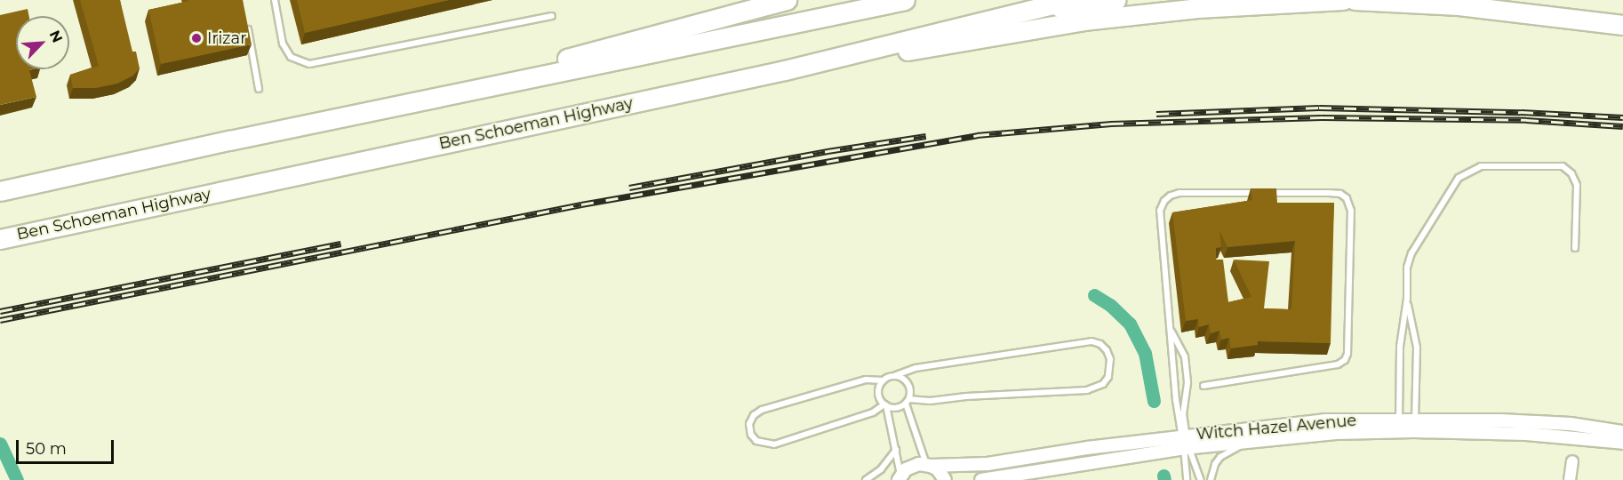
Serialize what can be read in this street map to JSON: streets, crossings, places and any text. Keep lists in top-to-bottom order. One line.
{"streets":{"highway":["Ben Schoeman Highway"],"street":["Witch Hazel Avenue"]},"places":["Irizar"],"scale_bar":"50 m","north":"top right"}
